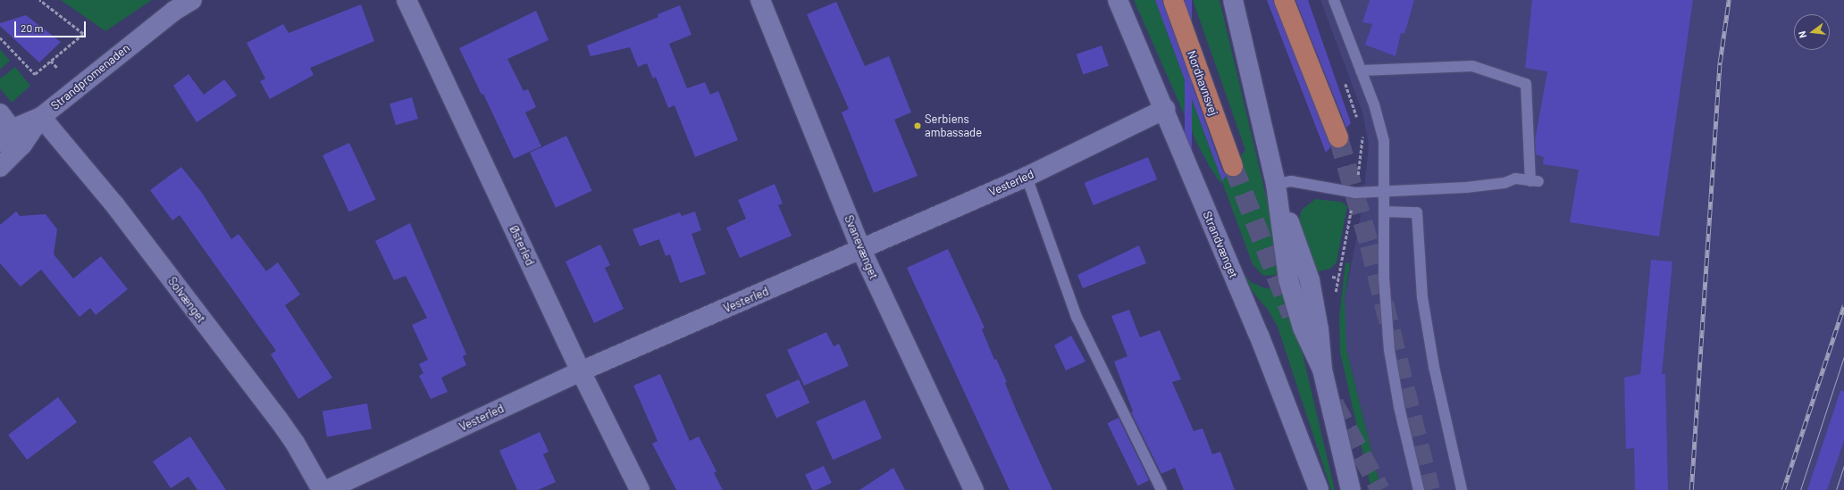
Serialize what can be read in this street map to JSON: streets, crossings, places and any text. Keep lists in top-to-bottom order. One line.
{"streets":{"highway":["Nordhavnsvej"],"street":["Strandpromenaden","Vesterled","Strandvænget","Østerled","Svanevænget","Solvænget"]},"crossings":[["Strandpromenaden","Solvænget"],["Vesterled","Strandvænget"],["Vesterled","Østerled"],["Vesterled","Svanevænget"]],"places":["Serbiens ambassade"],"scale_bar":"20 m","north":"left"}
